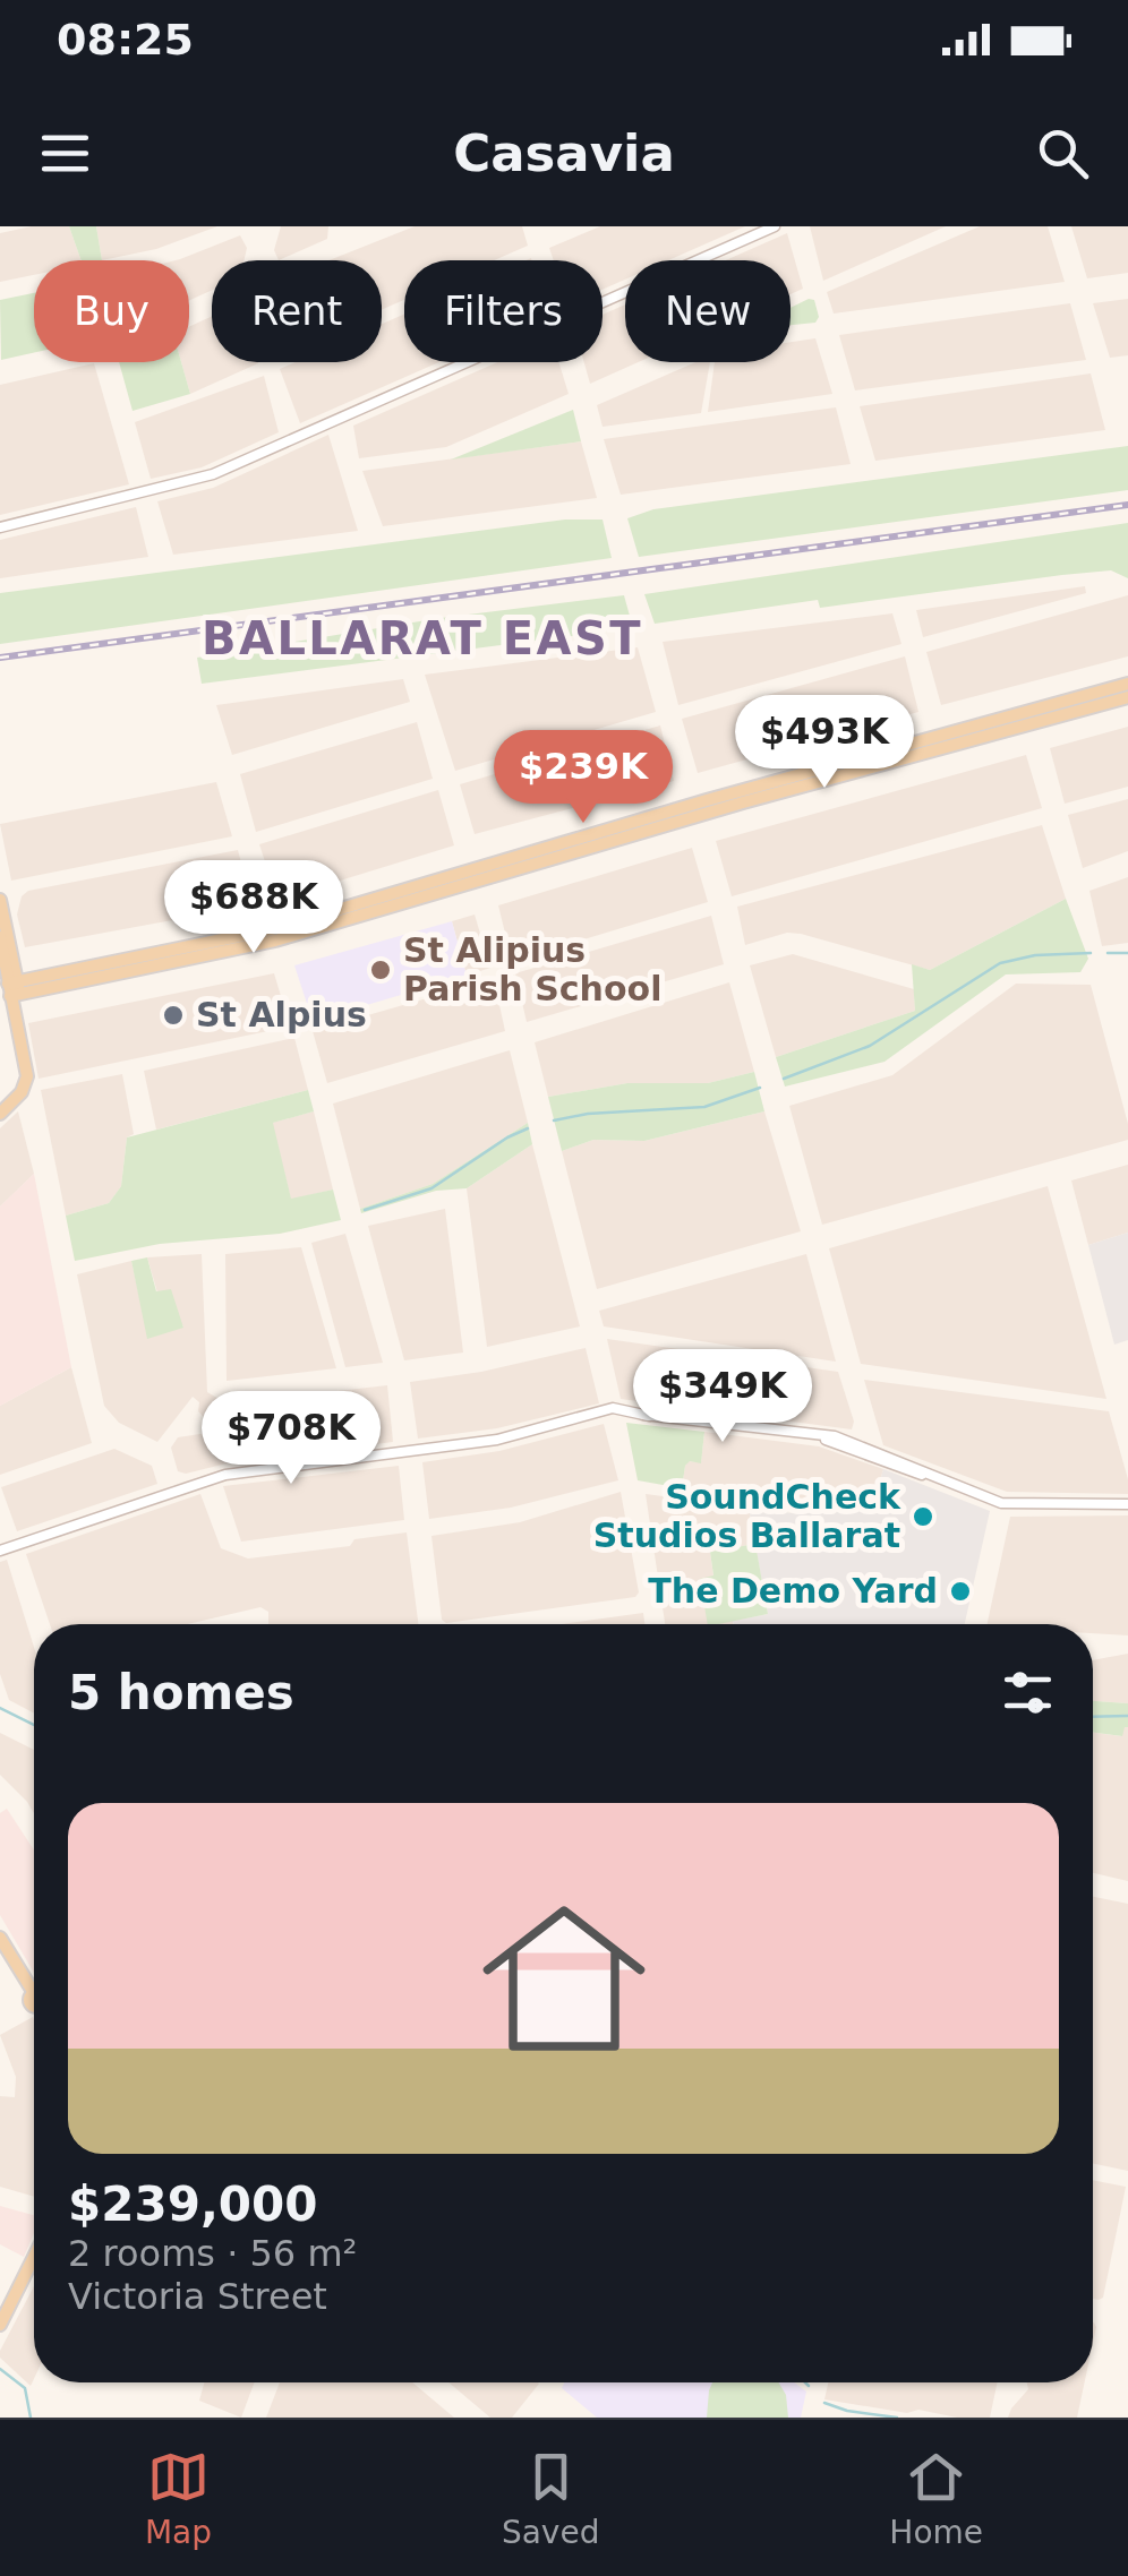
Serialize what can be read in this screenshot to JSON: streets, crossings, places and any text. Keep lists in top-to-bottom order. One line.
{"districts":["BALLARAT EAST"],"places":["St Alipius Parish School","St Alpius","SoundCheck Studios Ballarat","The Demo Yard"],"page":{"status":"08:25","header":"Casavia","chip":["Buy","Rent","Filters","New"],"price":["$493K","$239K","$688K","$349K","$708K"],"heading":"5 homes","list":[{"name":"$239,000","note":"2 rooms · 56 m² · Victoria Street"}],"tabs":["Map","Saved","Home"]}}
